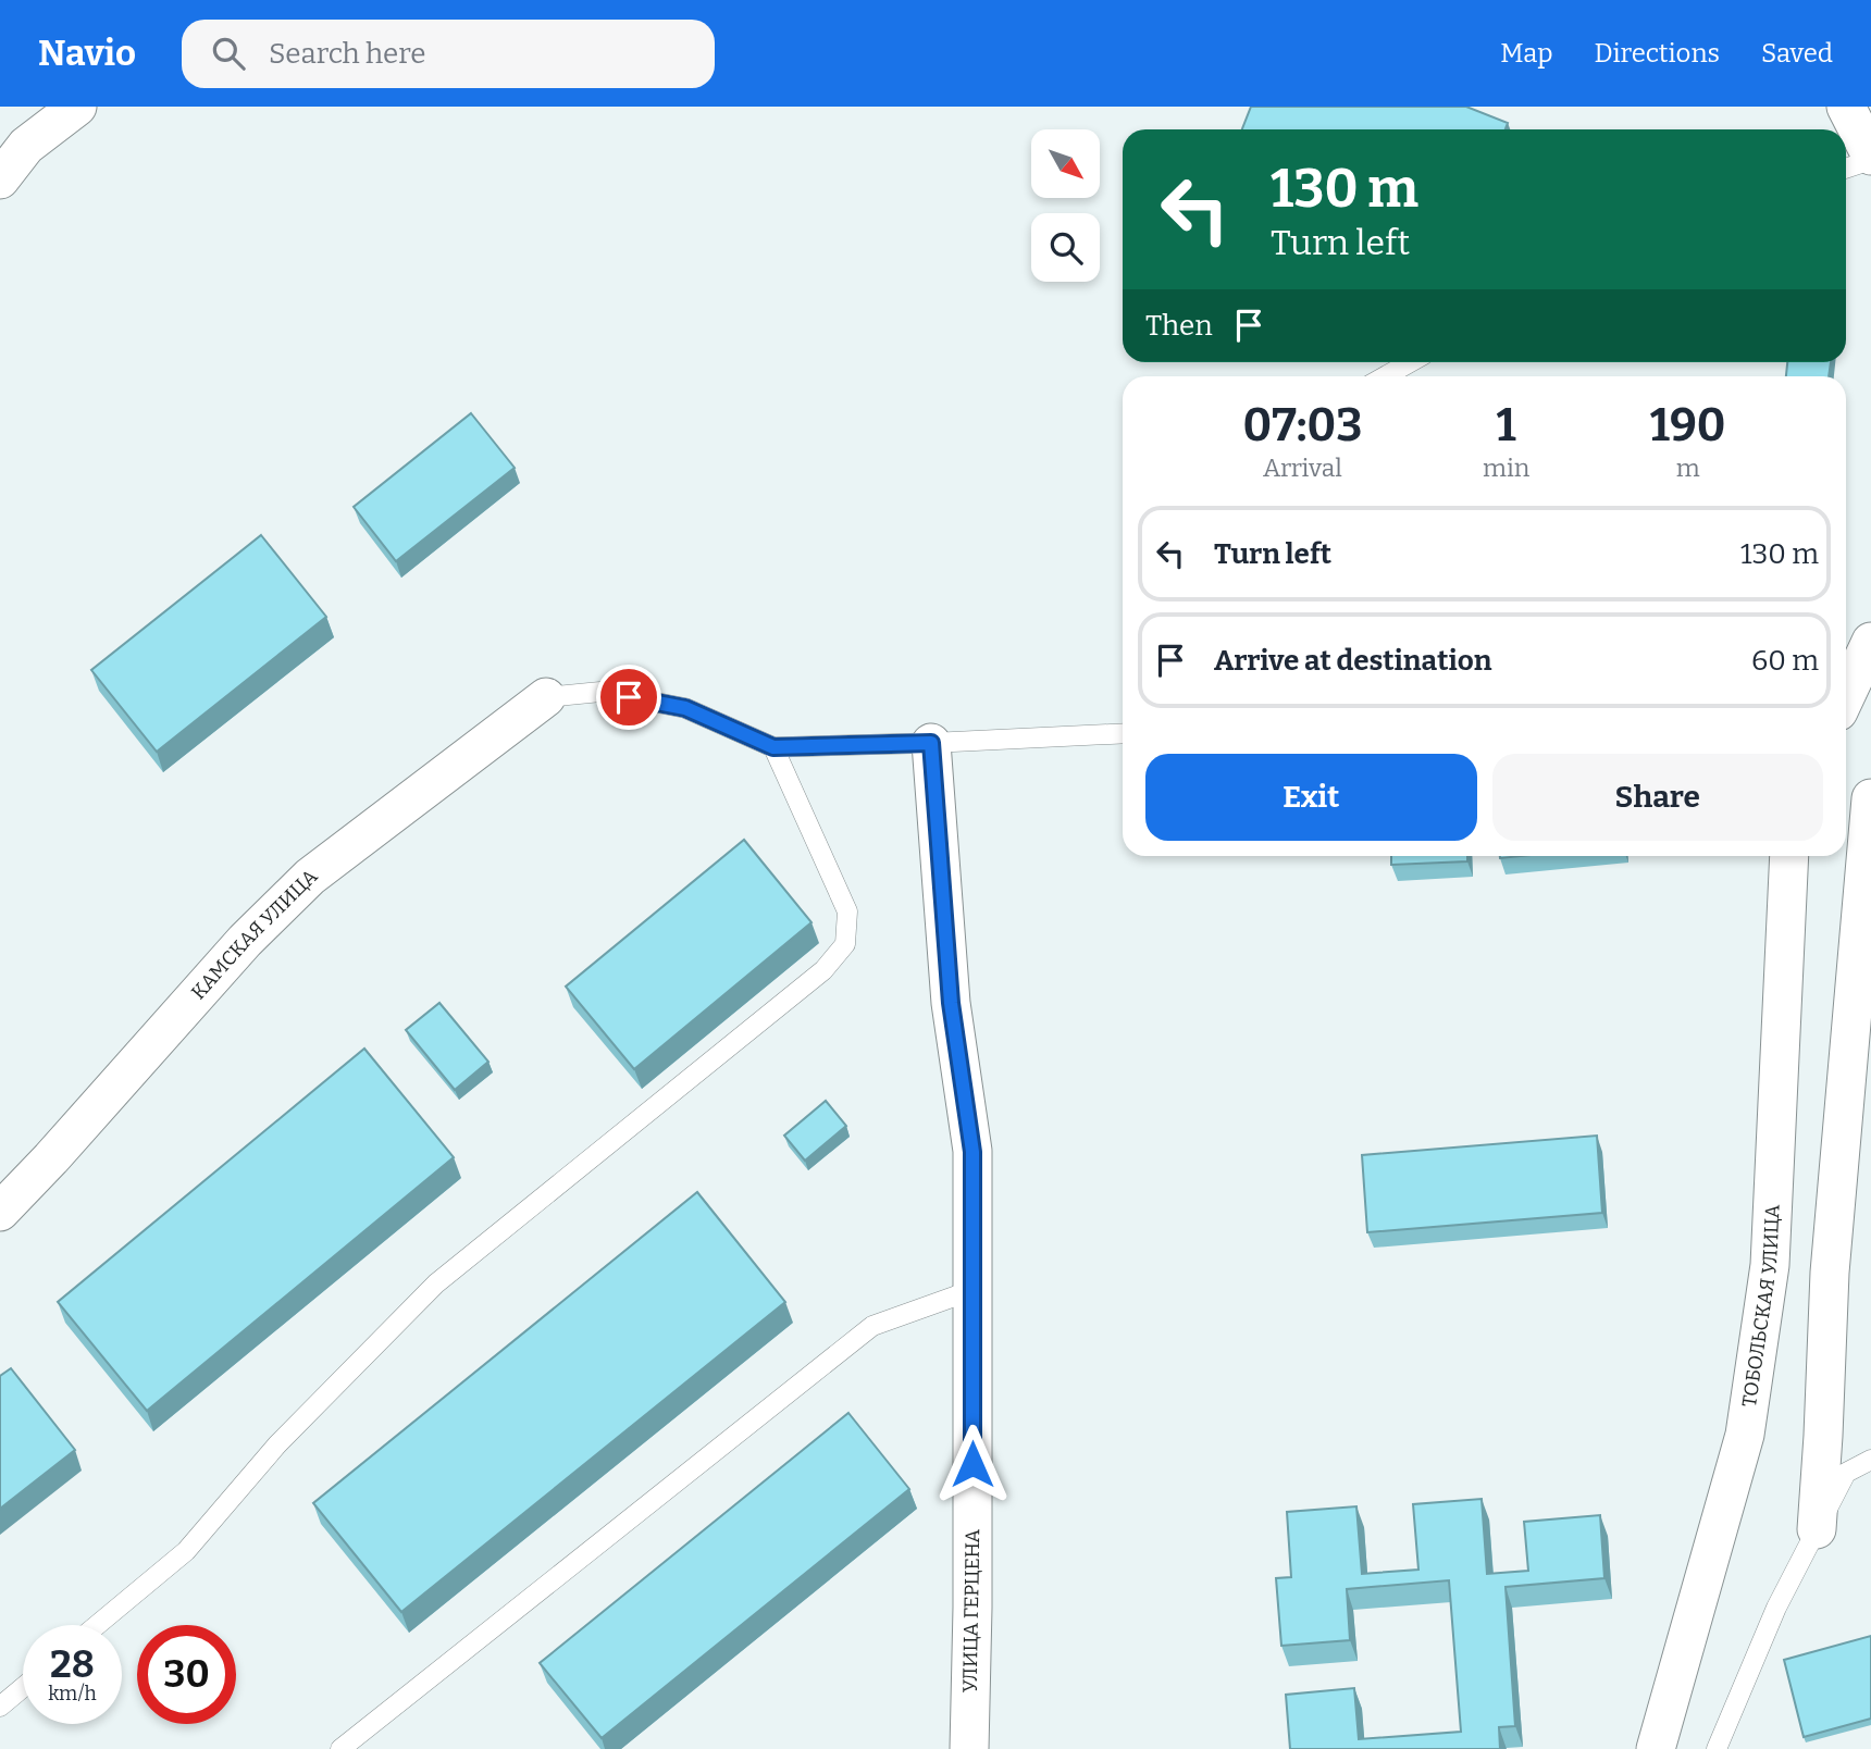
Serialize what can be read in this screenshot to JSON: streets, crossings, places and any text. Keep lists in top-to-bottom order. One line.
{"streets":{"street":["КАМСКАЯ УЛИЦА","ТОБОЛЬСКАЯ УЛИЦА","УЛИЦА ГЕРЦЕНА"]},"north":"bottom right","page":{"header":"Navio","search":"Search here","nav":["Map","Directions","Saved"],"turn":["130 m","Turn left"],"then":"Then","eta":["07:03","Arrival","1","min","190","m"],"list":[{"name":"Turn left","value":"130 m"},{"name":"Arrive at destination","value":"60 m"}],"buttons":["Exit","Share"],"speed":"28 km/h","limit":"30"}}
